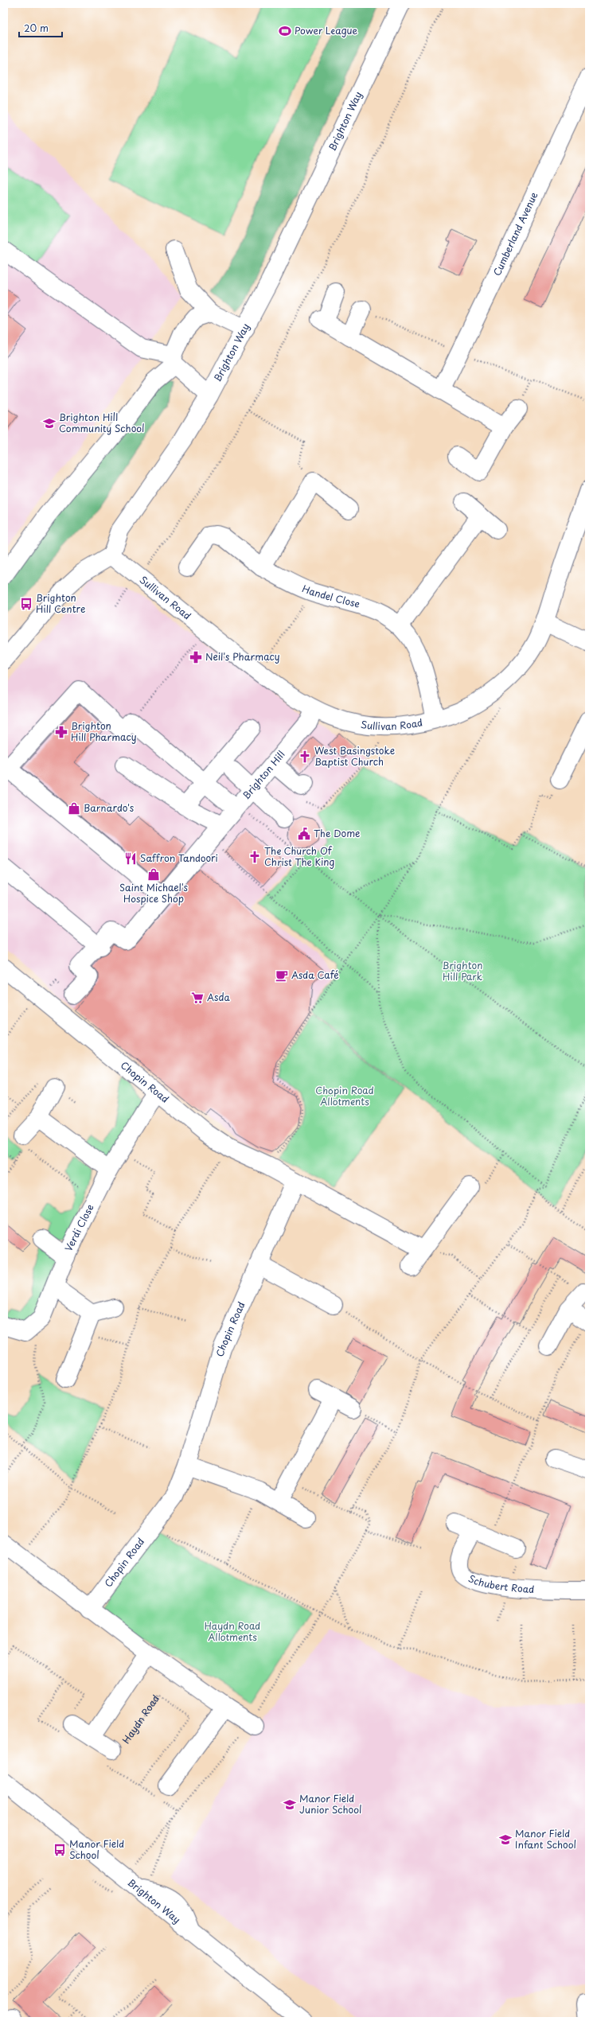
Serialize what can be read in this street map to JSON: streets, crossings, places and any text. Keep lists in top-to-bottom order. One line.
{"streets":{"street":["Brighton Way","Cumberland Avenue","Handel Close","Sullivan Road","Brighton Hill","Chopin Road","Verdi Close","Schubert Road","Haydn Road"]},"crossings":[["Brighton Way","Sullivan Road"],["Handel Close","Sullivan Road"],["Sullivan Road","Brighton Hill"],["Chopin Road","Verdi Close"]],"parks":["Brighton Hill Park","Chopin Road Allotments","Haydn Road Allotments"],"places":{"sports":["Power League"],"school or university":["Brighton Hill Community School","Manor Field Junior School","Manor Field Infant School"],"bus stop":["Brighton Hill Centre","Manor Field School"],"pharmacy":["Neil's Pharmacy","Brighton Hill Pharmacy"],"church":["West Basingstoke Baptist Church","The Church Of Christ The King"],"shop":["Barnardo's","Saint Michael's Hospice Shop"],"public building":["The Dome"],"restaurant":["Saffron Tandoori"],"cafe":["Asda Café"],"supermarket":["Asda"]},"scale_bar":"20 m"}
